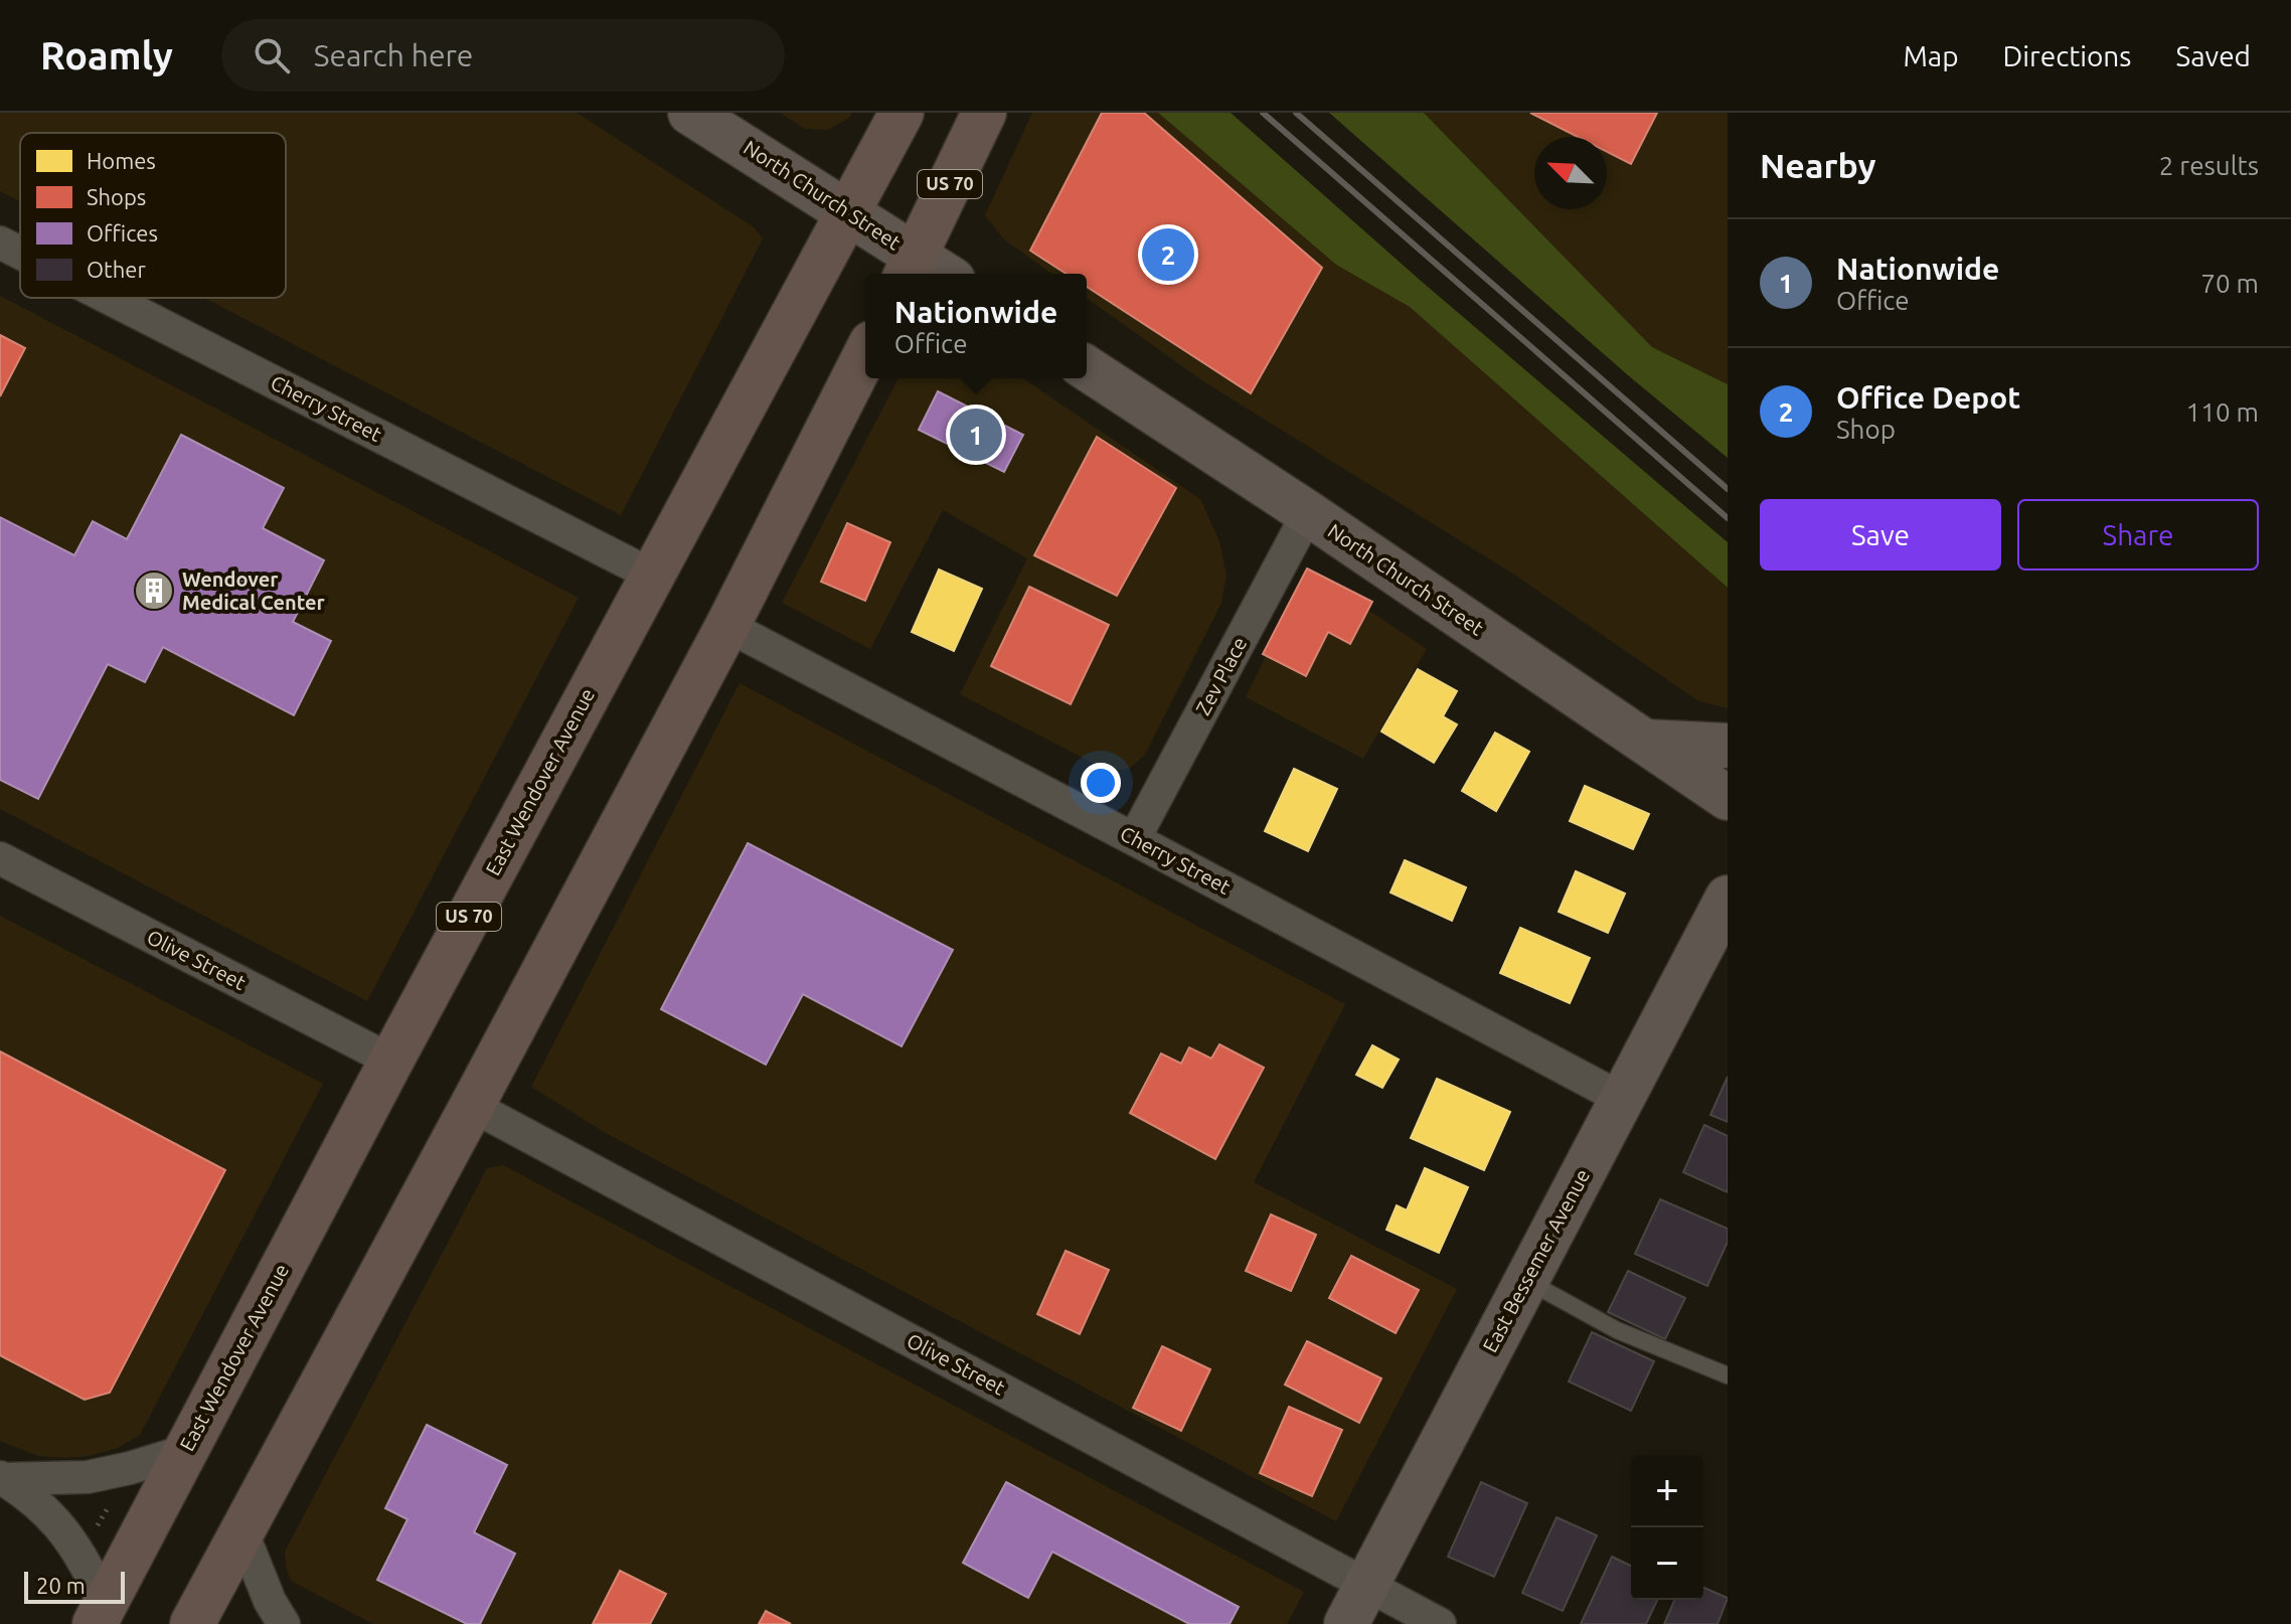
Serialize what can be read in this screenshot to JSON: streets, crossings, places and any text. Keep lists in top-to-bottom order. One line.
{"streets":{"highway":["US 70","East Wendover Avenue"],"main road":["North Church Street","East Bessemer Avenue"],"street":["Cherry Street","Zev Place","Olive Street"]},"crossings":[["US 70","North Church Street"],["North Church Street","Zev Place"],["North Church Street","East Wendover Avenue"],["Cherry Street","Zev Place"],["Cherry Street","East Wendover Avenue"],["Cherry Street","East Bessemer Avenue"],["East Wendover Avenue","Olive Street"],["Olive Street","East Bessemer Avenue"]],"places":{"building":["Wendover Medical Center"]},"legend":["Homes","Shops","Offices","Other"],"scale_bar":"20 m","north":"top left","page":{"header":"Roamly","search":"Search here","nav":["Map","Directions","Saved"],"heading":["Nearby","2 results"],"list":[{"mark":"1","name":"Nationwide","note":"Office","value":"70 m"},{"mark":"2","name":"Office Depot","note":"Shop","value":"110 m"}],"pins":["2","1"],"popup":["Nationwide","Office"],"buttons":["Save","Share"],"map_buttons":["+","−"],"scale":"20 m"}}
